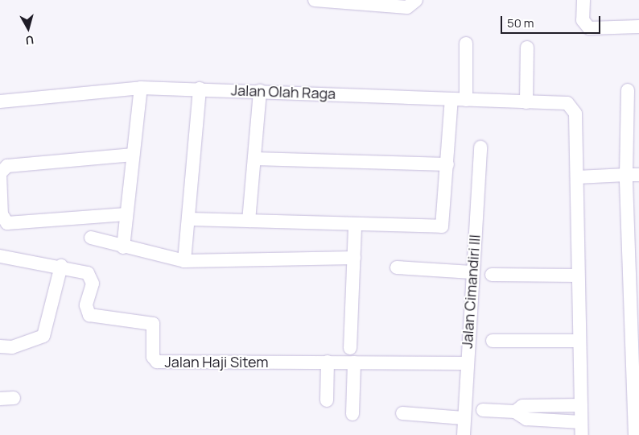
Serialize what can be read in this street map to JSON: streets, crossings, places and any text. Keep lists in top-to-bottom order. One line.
{"streets":{"street":["Jalan Olah Raga","Jalan Cimandiri III","Jalan Haji Sitem"]},"crossings":[["Jalan Cimandiri III","Jalan Haji Sitem"]],"scale_bar":"50 m","north":"bottom"}
